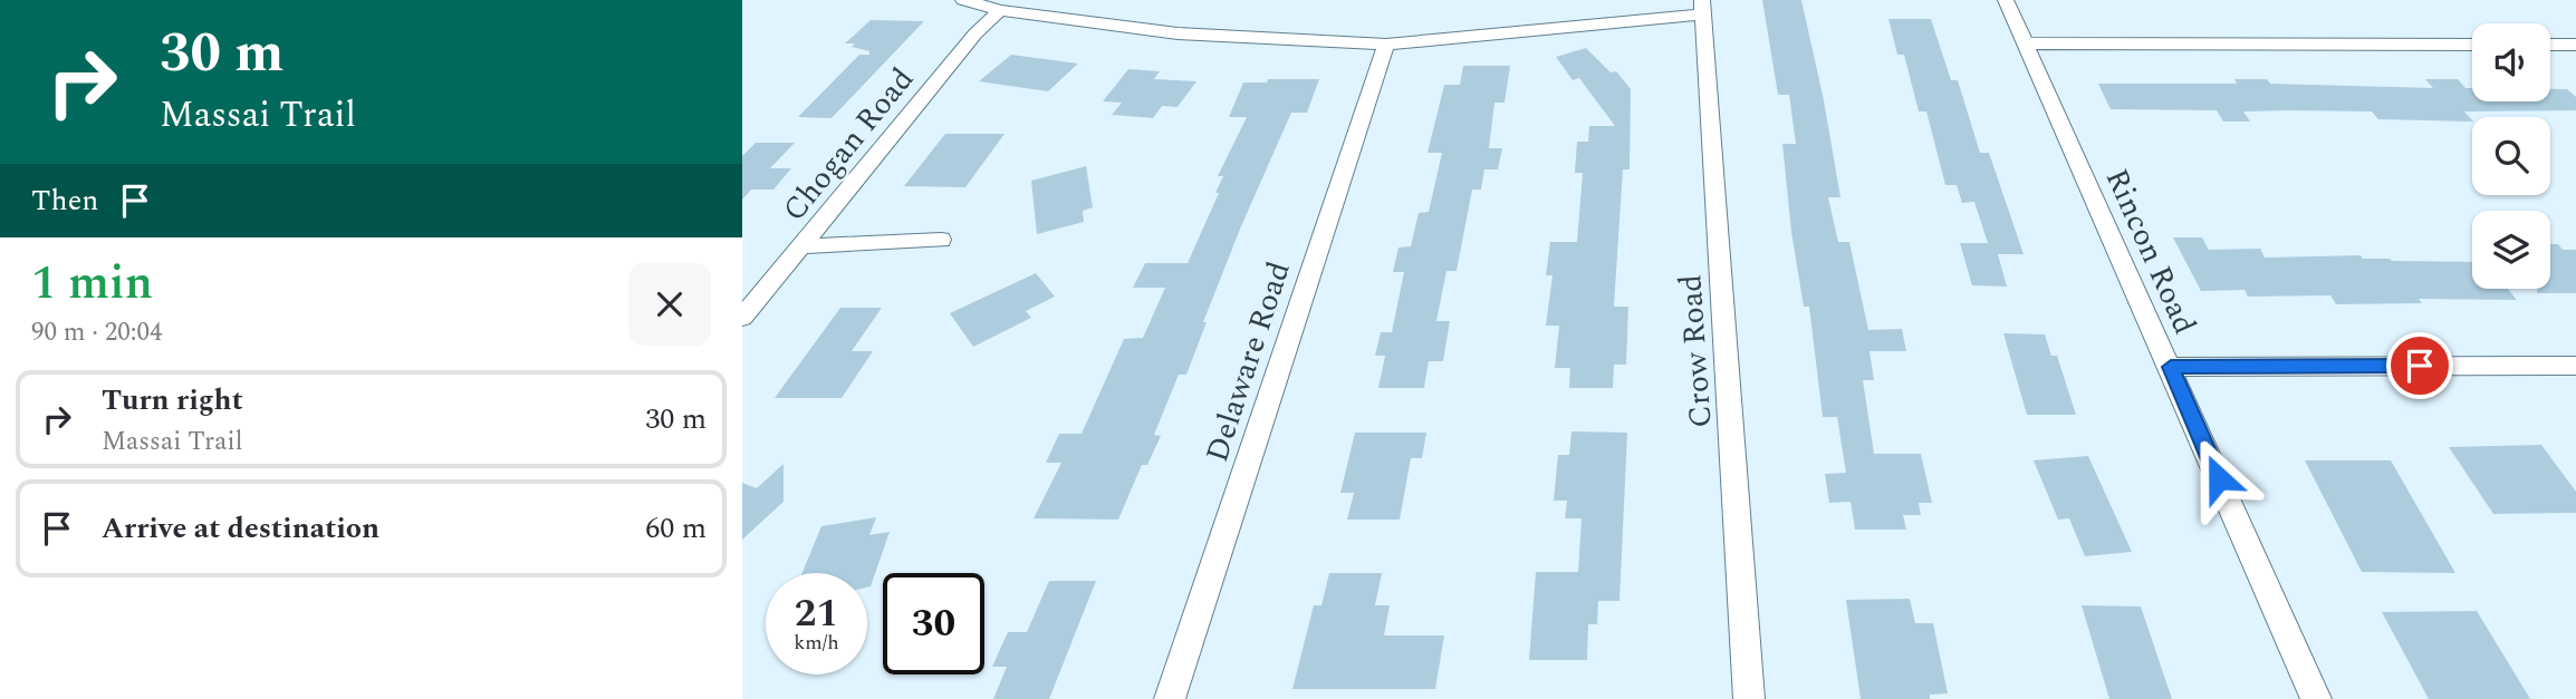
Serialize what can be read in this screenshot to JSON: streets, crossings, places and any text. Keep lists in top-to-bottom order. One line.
{"streets":{"street":["Chogan Road","Rincon Road","Crow Road","Delaware Road"]},"page":{"turn":["30 m","Massai Trail"],"then":"Then","heading":["1 min","90 m · 20:04"],"list":[{"name":"Turn right","note":"Massai Trail","value":"30 m"},{"name":"Arrive at destination","value":"60 m"}],"speed":"21 km/h","limit":"30"}}
